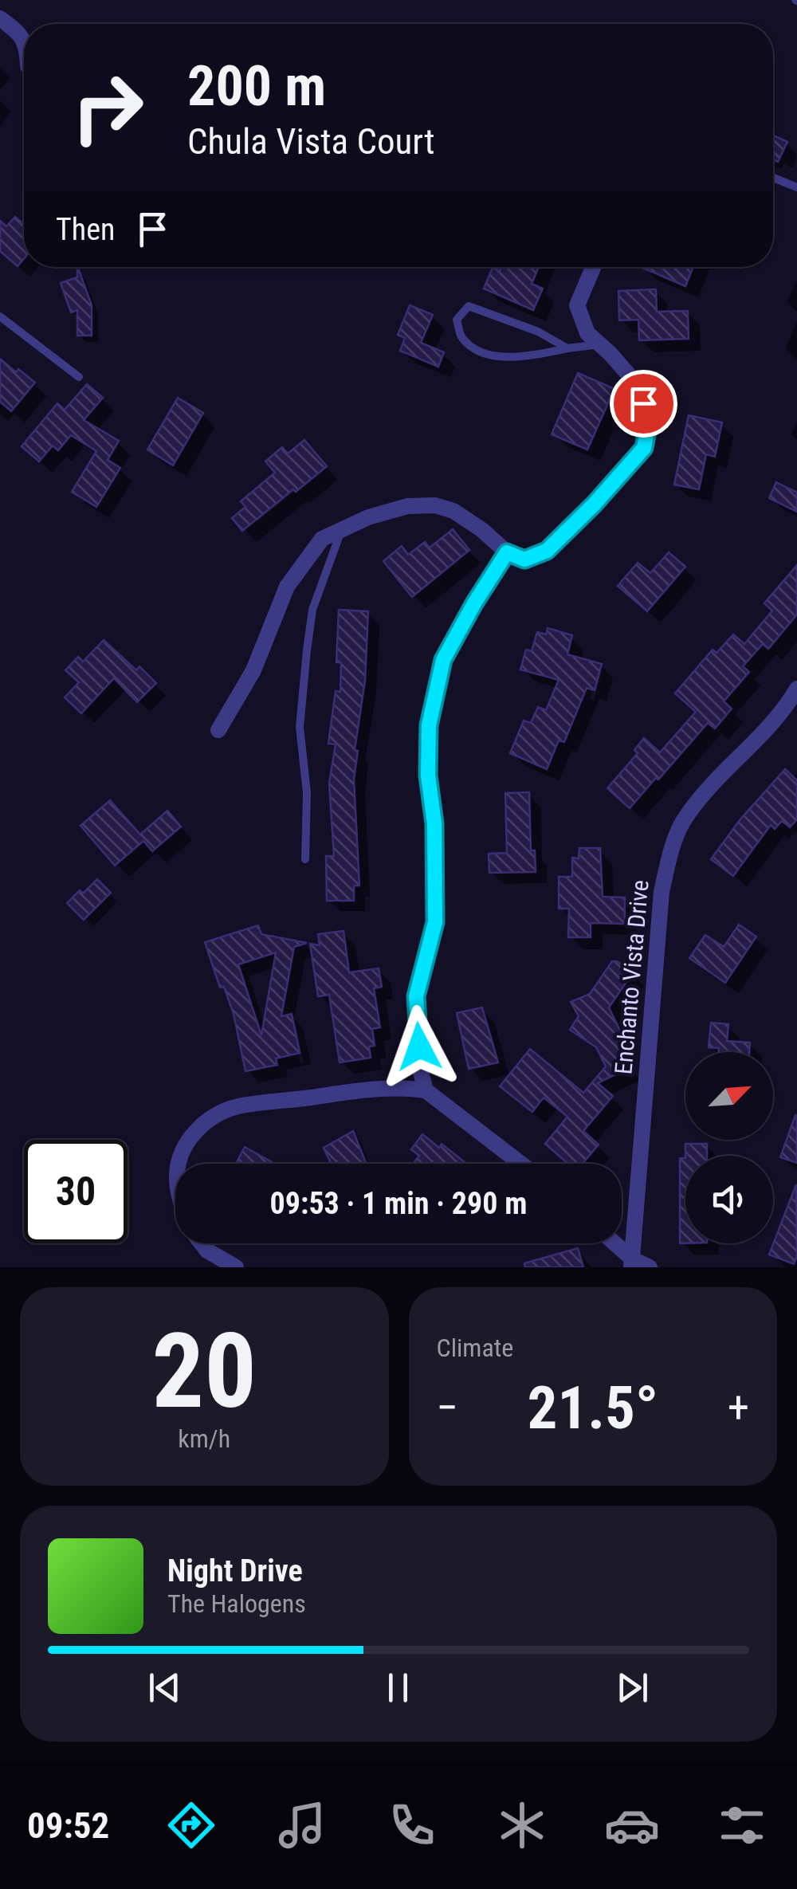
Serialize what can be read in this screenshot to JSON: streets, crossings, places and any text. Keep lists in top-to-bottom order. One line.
{"streets":{"street":["Enchanto Vista Drive"]},"north":"top right","page":{"turn":["200 m","Chula Vista Court"],"then":"Then","limit":"30","trip":"09:53 · 1 min · 290 m","tile":[["20","km/h"],"Climate"],"heat":["−","21.5°","+"],"song":["Night Drive","The Halogens"],"tabs":"09:52"}}
